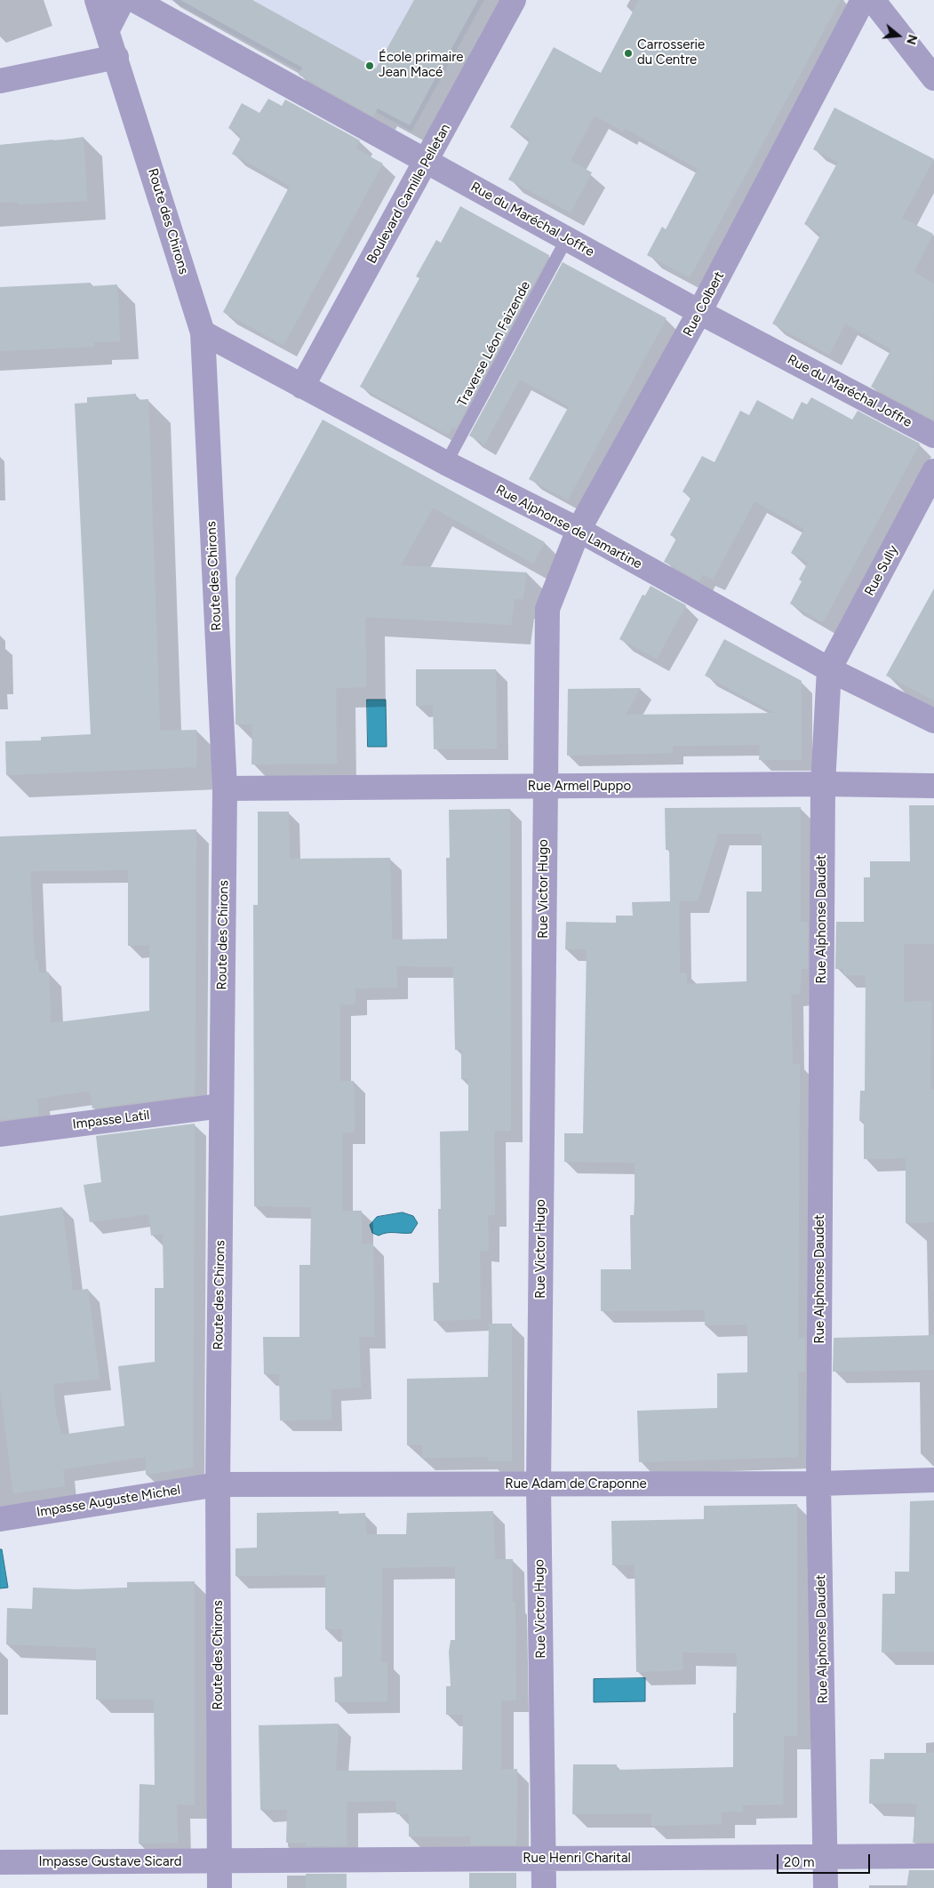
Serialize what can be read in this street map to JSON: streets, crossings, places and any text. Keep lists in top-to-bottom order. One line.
{"streets":{"street":["Boulevard Camille Pelletan","Rue du Maréchal Joffre","Route des Chirons","Rue Colbert","Rue Alphonse de Lamartine","Rue Sully","Rue Armel Puppo","Rue Victor Hugo","Rue Alphonse Daudet","Impasse Latil","Rue Adam de Craponne","Impasse Auguste Michel","Rue Henri Charital","Impasse Gustave Sicard"],"lane":["Traverse Léon Faizende"]},"crossings":[["Boulevard Camille Pelletan","Rue du Maréchal Joffre"],["Boulevard Camille Pelletan","Rue Alphonse de Lamartine"],["Rue du Maréchal Joffre","Rue Colbert"],["Rue du Maréchal Joffre","Traverse Léon Faizende"],["Route des Chirons","Rue Alphonse de Lamartine"],["Route des Chirons","Rue Armel Puppo"],["Route des Chirons","Impasse Latil"],["Route des Chirons","Rue Adam de Craponne"],["Route des Chirons","Impasse Auguste Michel"],["Route des Chirons","Rue Henri Charital"],["Route des Chirons","Impasse Gustave Sicard"],["Rue Colbert","Rue Alphonse de Lamartine"],["Rue Colbert","Rue Victor Hugo"],["Traverse Léon Faizende","Rue Alphonse de Lamartine"],["Rue Alphonse de Lamartine","Rue Sully"],["Rue Alphonse de Lamartine","Rue Alphonse Daudet"],["Rue Sully","Rue Alphonse Daudet"],["Rue Armel Puppo","Rue Victor Hugo"],["Rue Armel Puppo","Rue Alphonse Daudet"],["Rue Victor Hugo","Rue Adam de Craponne"],["Rue Victor Hugo","Rue Henri Charital"],["Rue Alphonse Daudet","Rue Adam de Craponne"],["Rue Alphonse Daudet","Rue Henri Charital"],["Rue Adam de Craponne","Impasse Auguste Michel"],["Rue Henri Charital","Impasse Gustave Sicard"]],"places":["Carrosserie du Centre","École primaire Jean Macé"],"scale_bar":"20 m","north":"right"}
